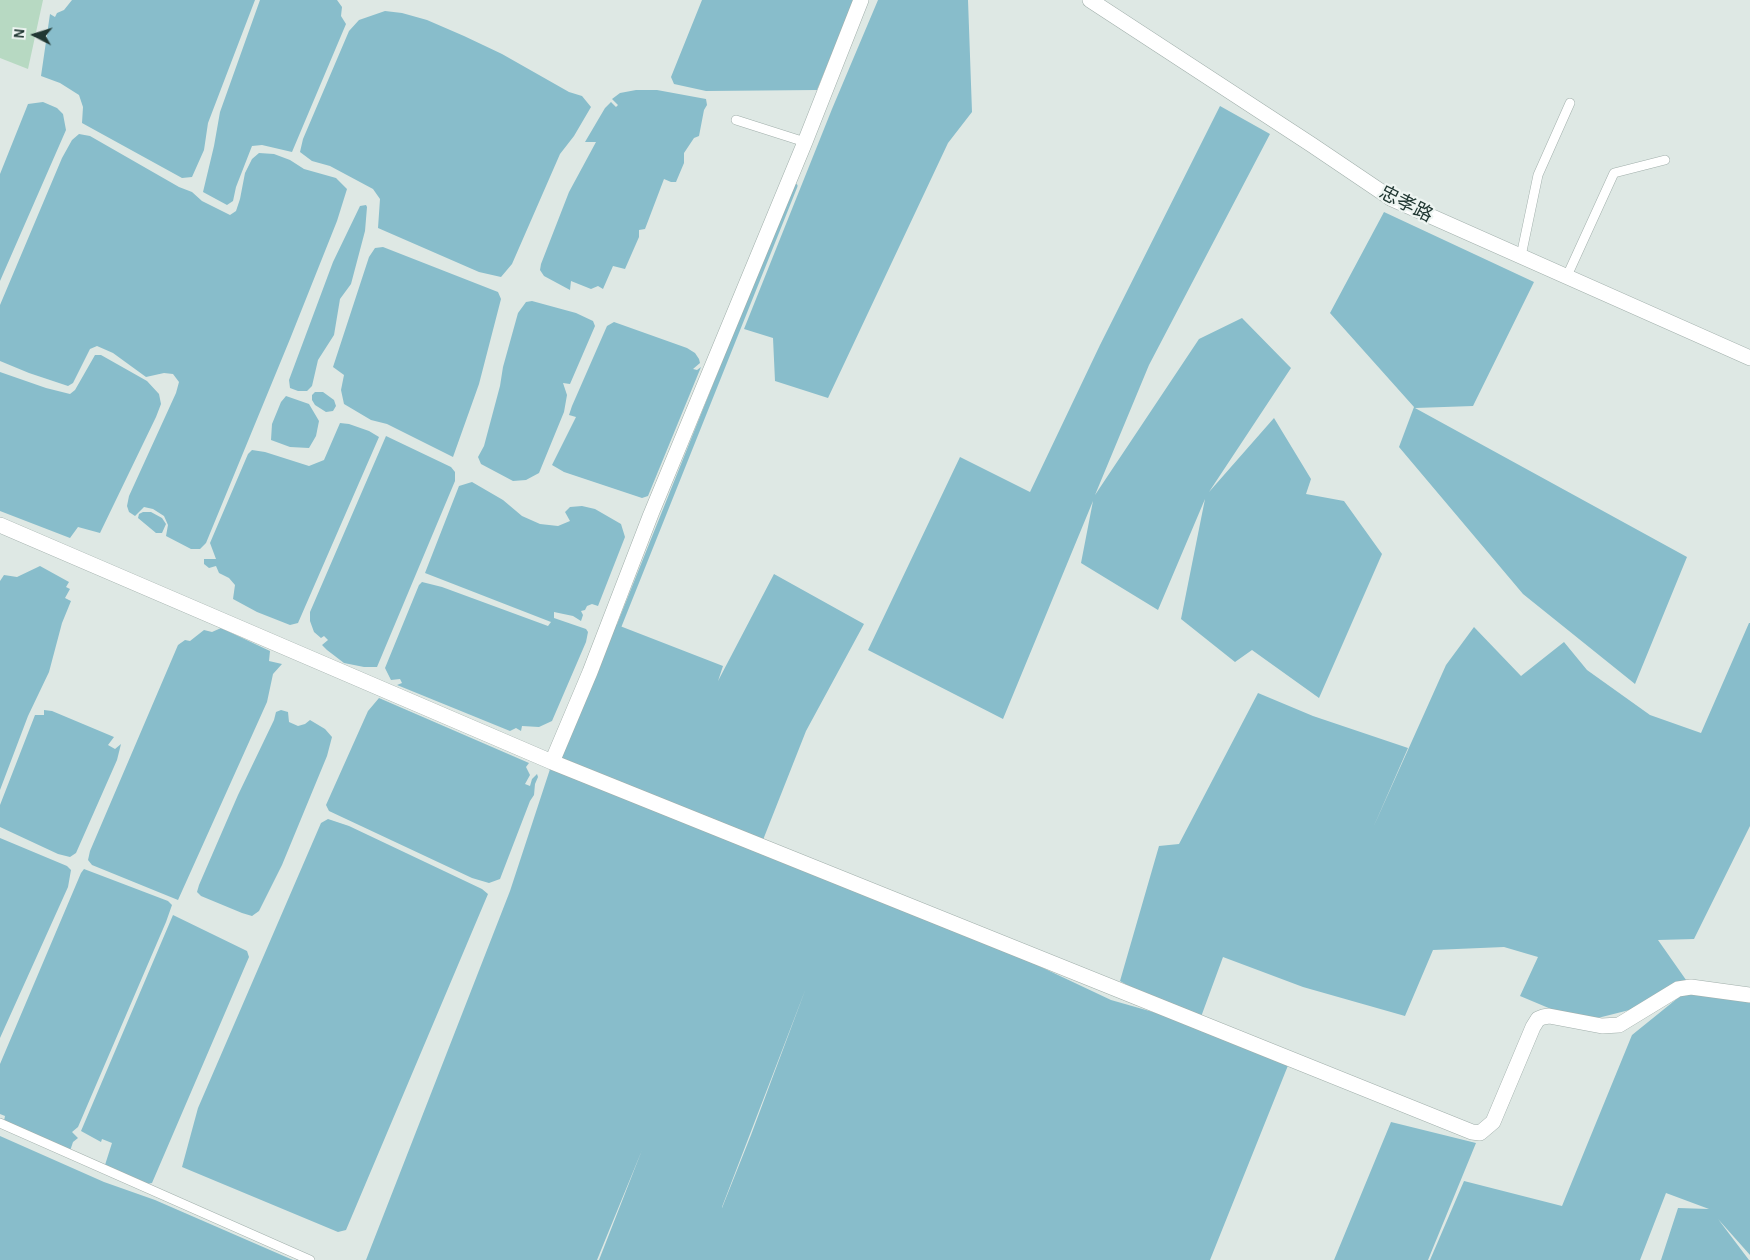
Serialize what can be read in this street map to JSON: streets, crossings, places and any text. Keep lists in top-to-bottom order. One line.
{"streets":{"street":["忠孝路"]},"north":"left"}
